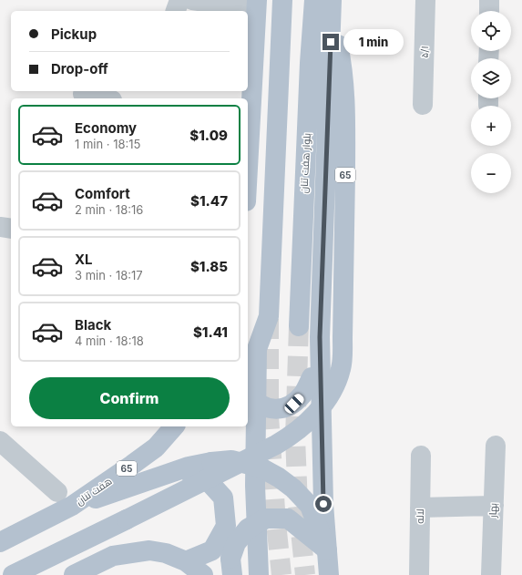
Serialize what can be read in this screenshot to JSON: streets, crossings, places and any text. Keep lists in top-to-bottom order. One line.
{"streets":{"main road":["بلوار هفت تنان","65","هفت تنان"],"street":["۵/۱","بهار","لاله ‍"]},"page":{"map_buttons":["+","−"],"banner":["Pickup","Drop-off"],"bubble":"1 min","list":[{"name":"Economy","note":"1 min · 18:15","value":"$1.09"},{"name":"Comfort","note":"2 min · 18:16","value":"$1.47"},{"name":"XL","note":"3 min · 18:17","value":"$1.85"},{"name":"Black","note":"4 min · 18:18","value":"$1.41"}],"buttons":"Confirm"}}
